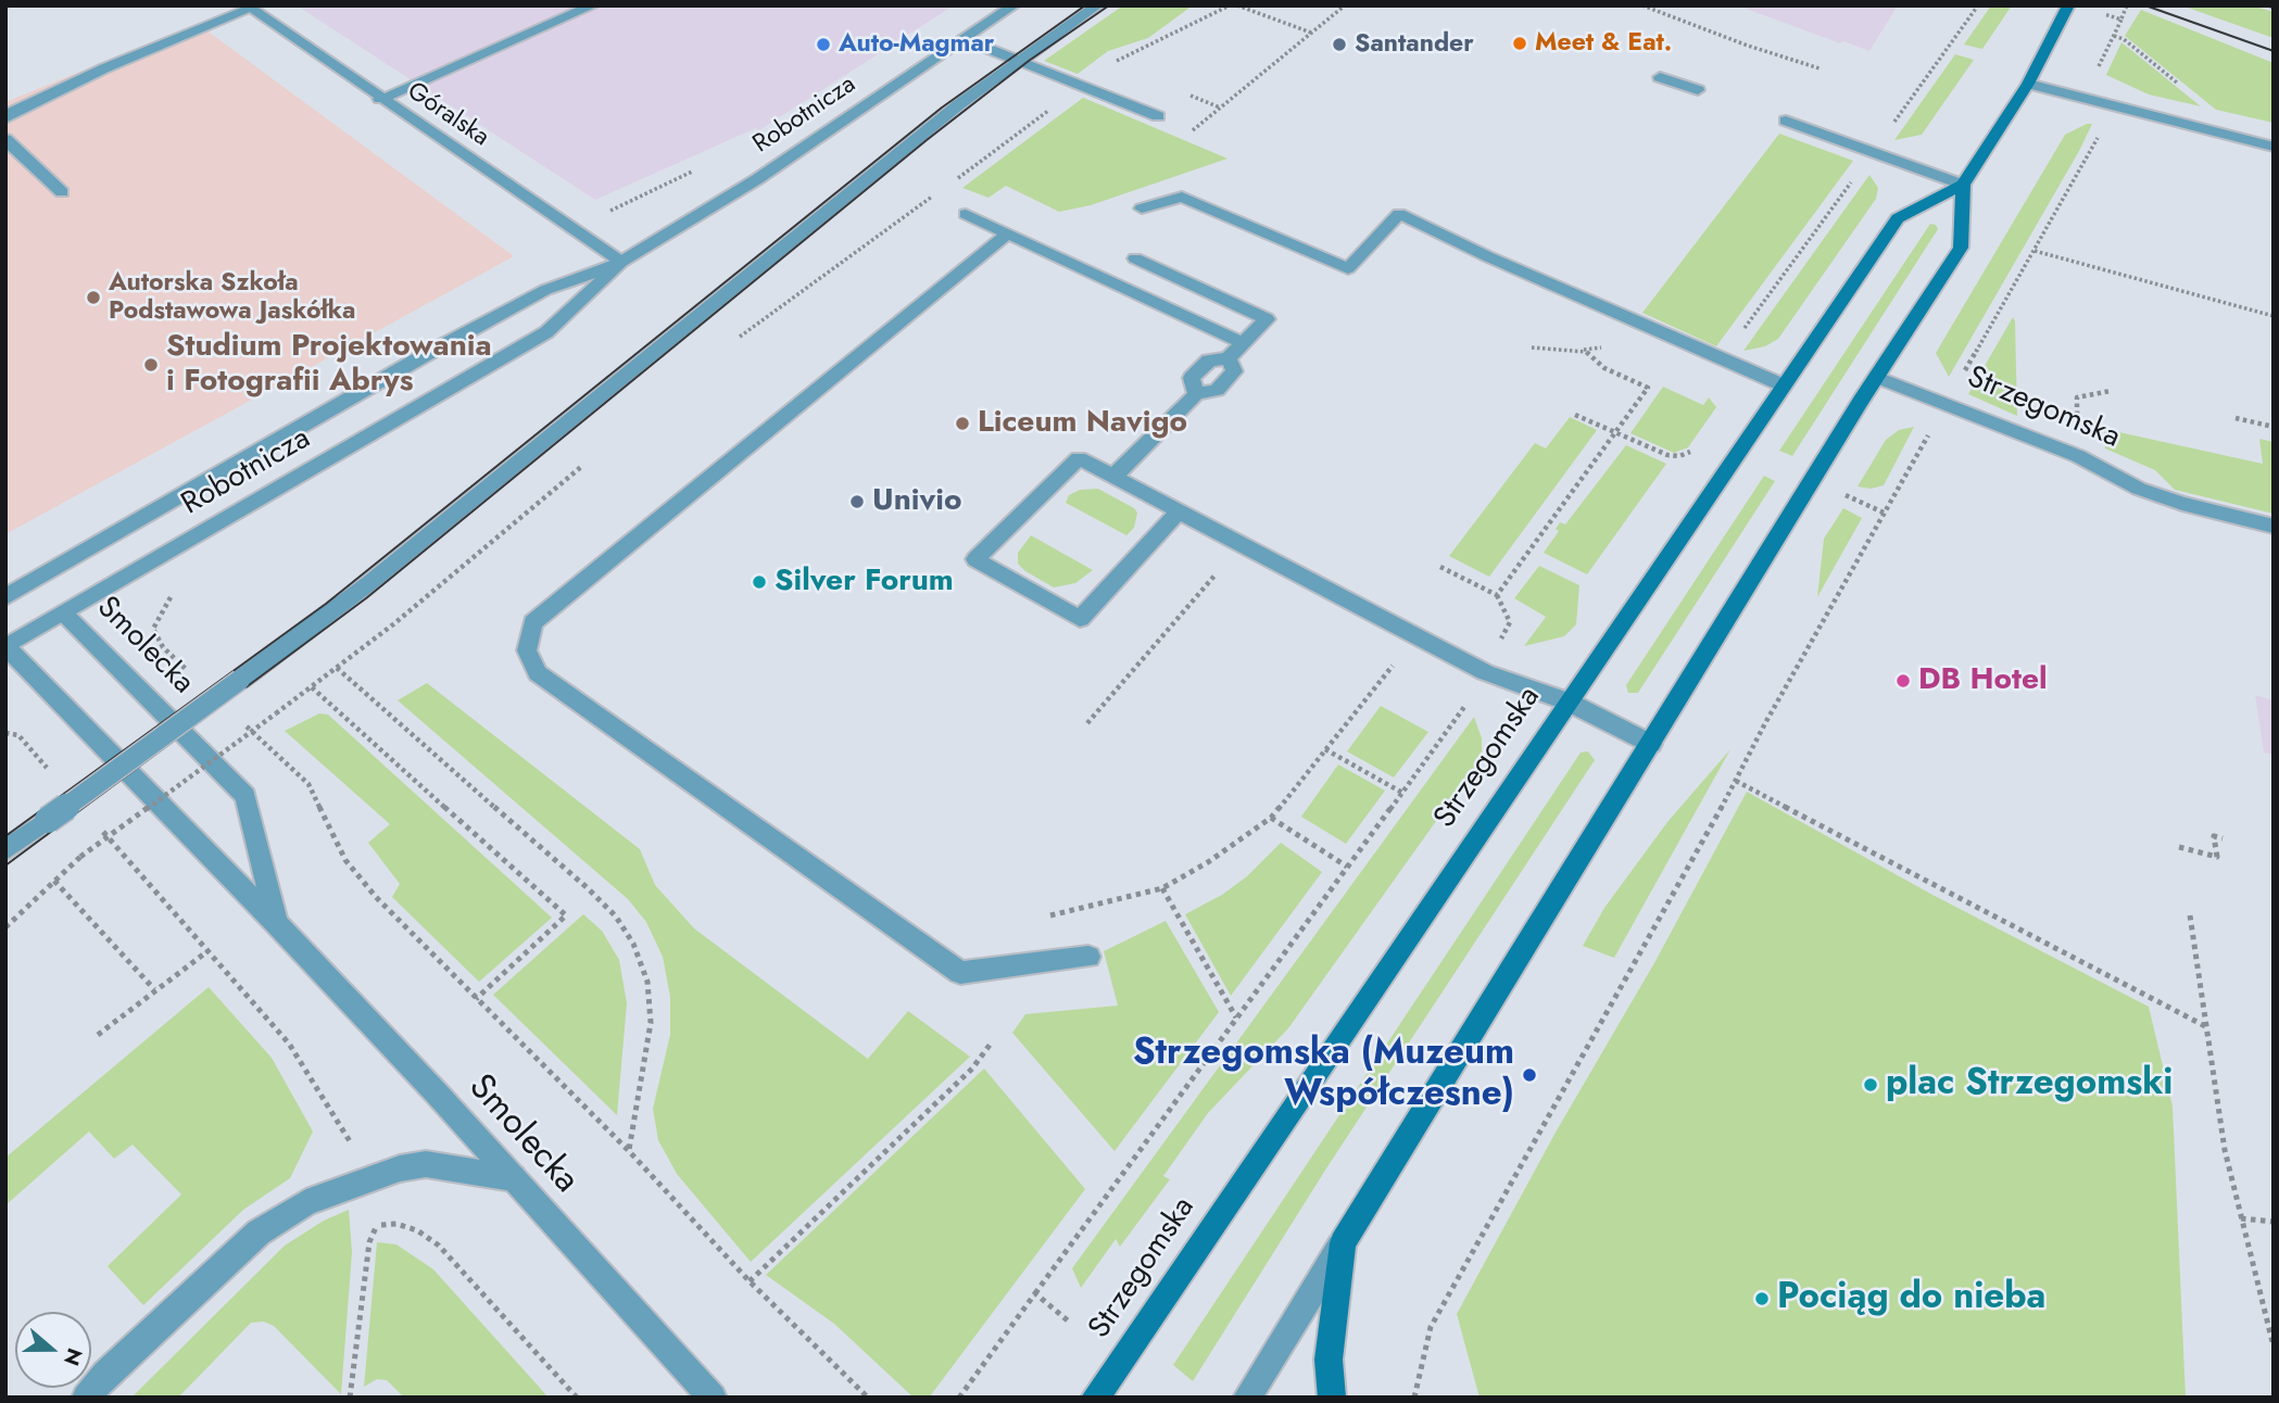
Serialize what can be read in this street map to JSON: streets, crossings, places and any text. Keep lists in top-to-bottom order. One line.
{"streets":{"main road":["Strzegomska"],"street":["Góralska","Robotnicza","Smolecka"]},"crossings":[["Góralska","Robotnicza"],["Robotnicza","Smolecka"]],"places":["Meet & Eat.","Auto-Magmar","Santander","Autorska Szkoła Podstawowa Jaskółka","Studium Projektowania i Fotografii Abrys","Liceum Navigo","Univio","Silver Forum","DB Hotel","Strzegomska (Muzeum Współczesne)","plac Strzegomski","Pociąg do nieba"],"north":"right"}
